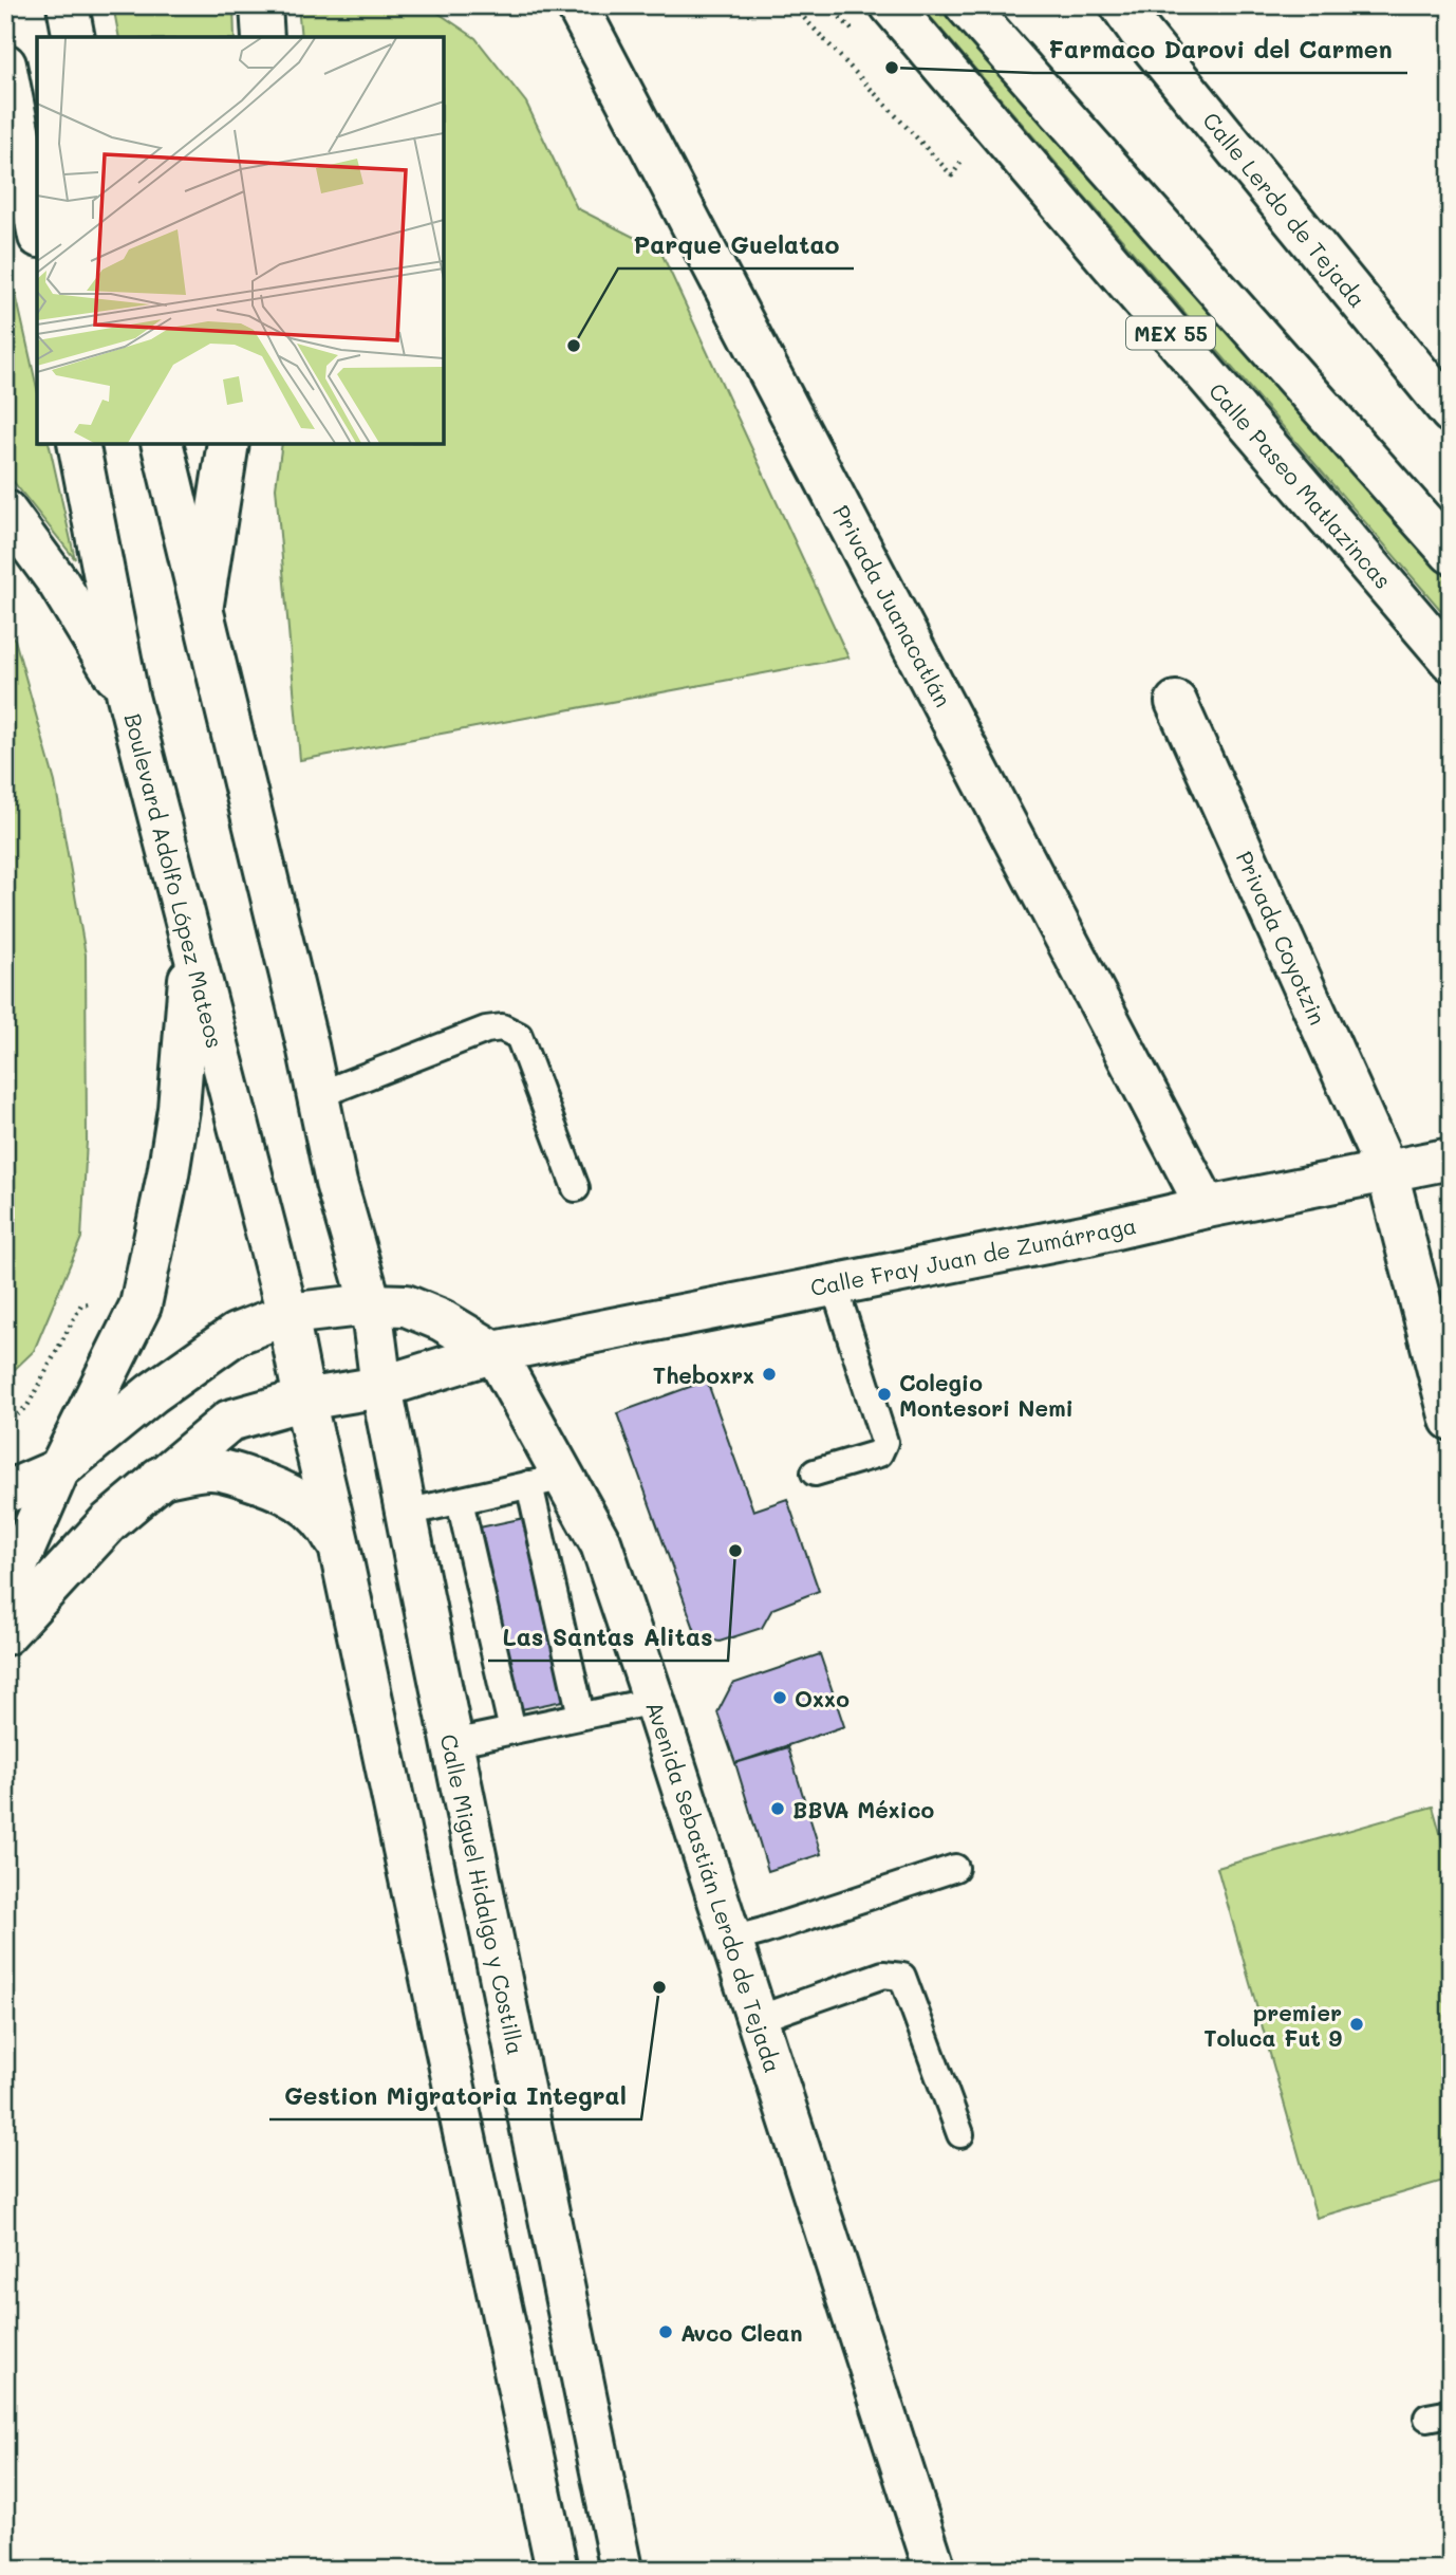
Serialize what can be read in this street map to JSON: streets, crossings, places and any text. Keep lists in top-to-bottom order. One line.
{"streets":{"main road":["Calle Lerdo de Tejada","MEX 55","Calle Paseo Matlazincas","Privada Juanacatlán","Boulevard Adolfo López Mateos","Privada Coyotzin","Calle Fray Juan de Zumárraga","Avenida Sebastián Lerdo de Tejada","Calle Miguel Hidalgo y Costilla"]},"crossings":[["Privada Juanacatlán","Calle Fray Juan de Zumárraga"],["Boulevard Adolfo López Mateos","Avenida Sebastián Lerdo de Tejada"],["Privada Coyotzin","Calle Fray Juan de Zumárraga"],["Calle Fray Juan de Zumárraga","Avenida Sebastián Lerdo de Tejada"],["Calle Fray Juan de Zumárraga","Calle Miguel Hidalgo y Costilla"],["Avenida Sebastián Lerdo de Tejada","Calle Miguel Hidalgo y Costilla"]],"places":["Farmaco Darovi del Carmen","Parque Guelatao","Theboxrx","Colegio Montesori Nemi","Las Santas Alitas","Oxxo","BBVA México","Gestion Migratoria Integral","premier Toluca Fut 9","Avco Clean"]}
